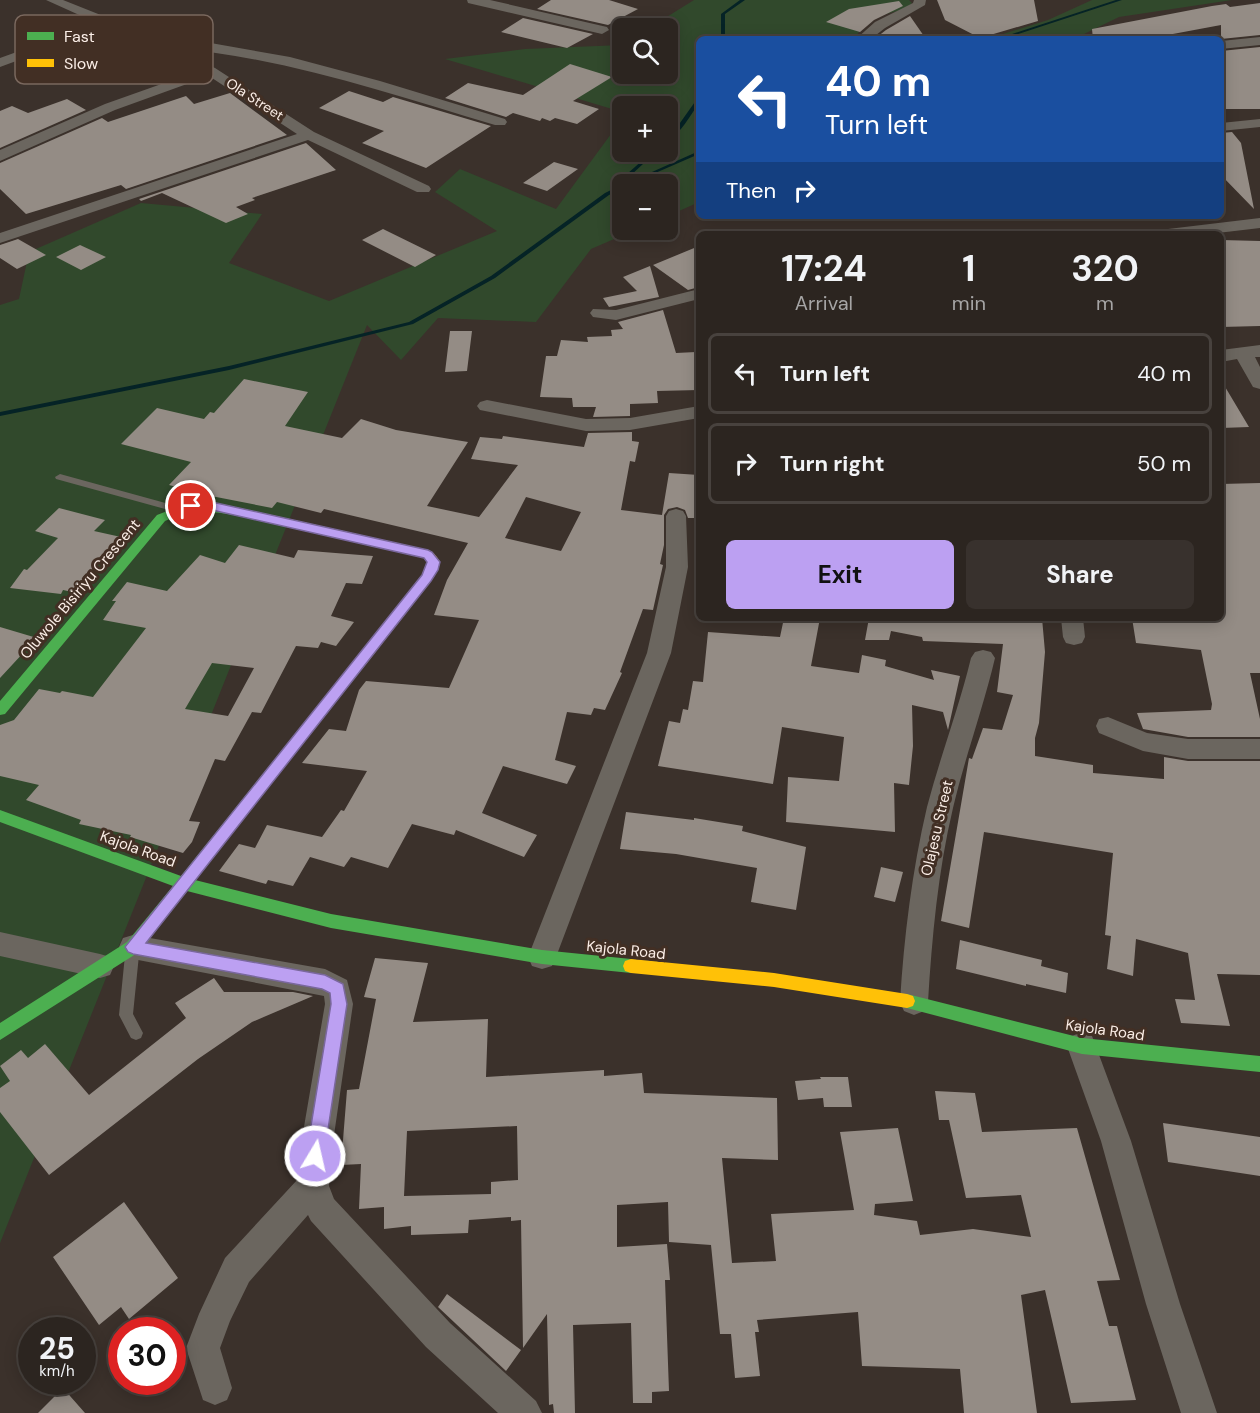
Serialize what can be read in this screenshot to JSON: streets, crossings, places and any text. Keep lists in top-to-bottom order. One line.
{"streets":{"street":["Ola Street","Oluwole Bisiriyu Crescent","Olajesu Street","Kajola Road"]},"crossings":[["Olajesu Street","Kajola Road"]],"legend":["Fast","Slow"],"page":{"map_buttons":["+","−"],"turn":["40 m","Turn left"],"then":"Then","eta":["17:24","Arrival","1","min","320","m"],"list":[{"name":"Turn left","value":"40 m"},{"name":"Turn right","value":"50 m"}],"buttons":["Exit","Share"],"speed":"25 km/h","limit":"30"}}
